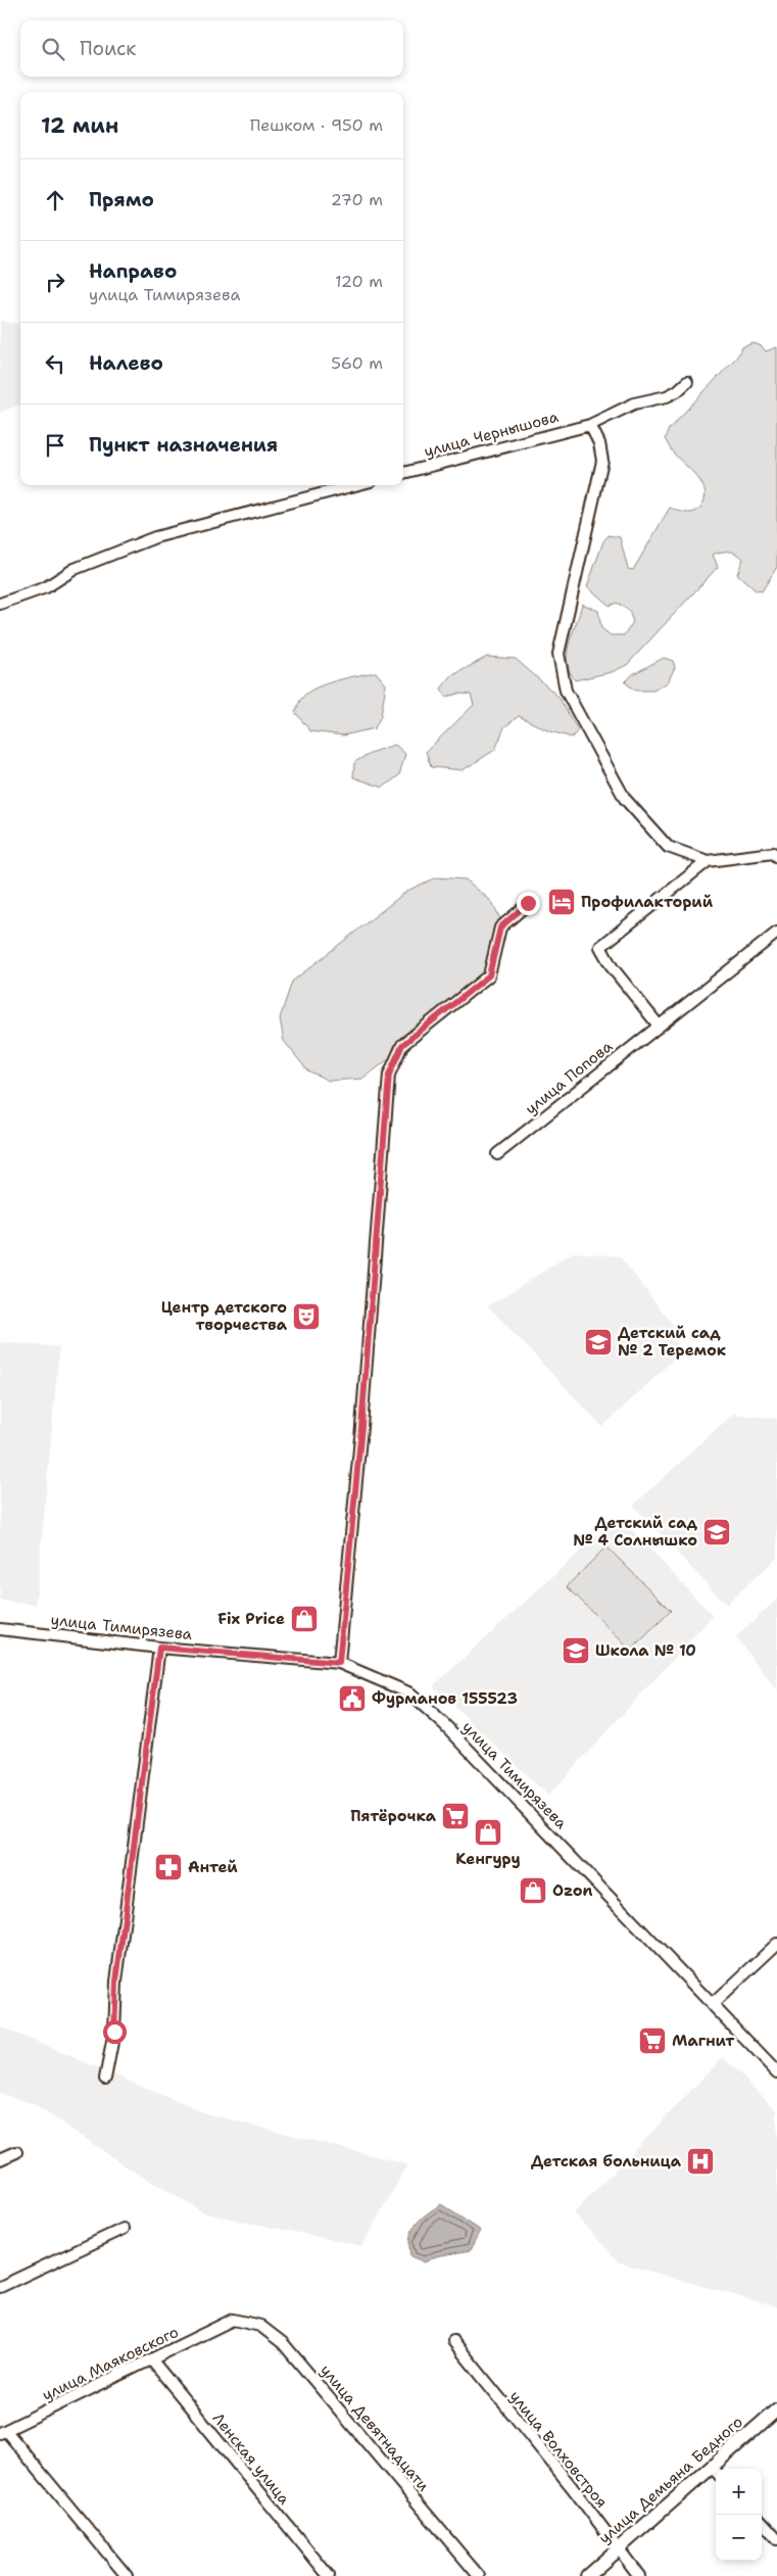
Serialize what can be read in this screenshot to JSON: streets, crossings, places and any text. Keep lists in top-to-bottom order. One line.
{"streets":{"main road":["улица Демьяна Бедного"],"street":["улица Чернышова","улица Попова","улица Тимирязева","улица Маяковского","улица Девятнадцати","улица Волховстроя","Ленская улица"]},"crossings":[["улица Маяковского","улица Девятнадцати"],["улица Маяковского","Ленская улица"],["улица Волховстроя","улица Демьяна Бедного"]],"places":{"hotel":["Профилакторий"],"theatre":["Центр детского творчества"],"school or university":["Детский сад № 2 Теремок","Детский сад № 4 Солнышко","Школа № 10"],"shop":["Fix Price","Кенгуру","Ozon"],"public building":["Фурманов 155523"],"supermarket":["Пятёрочка","Магнит"],"pharmacy":["Антей"],"hospital":["Детская больница"]},"page":{"search":"Поиск","heading":["12 мин","Пешком · 950 m"],"list":[["Прямо","270 m"],["Направо","улица Тимирязева","120 m"],["Налево","560 m"],"Пункт назначения"],"map_buttons":["+","−"]}}
